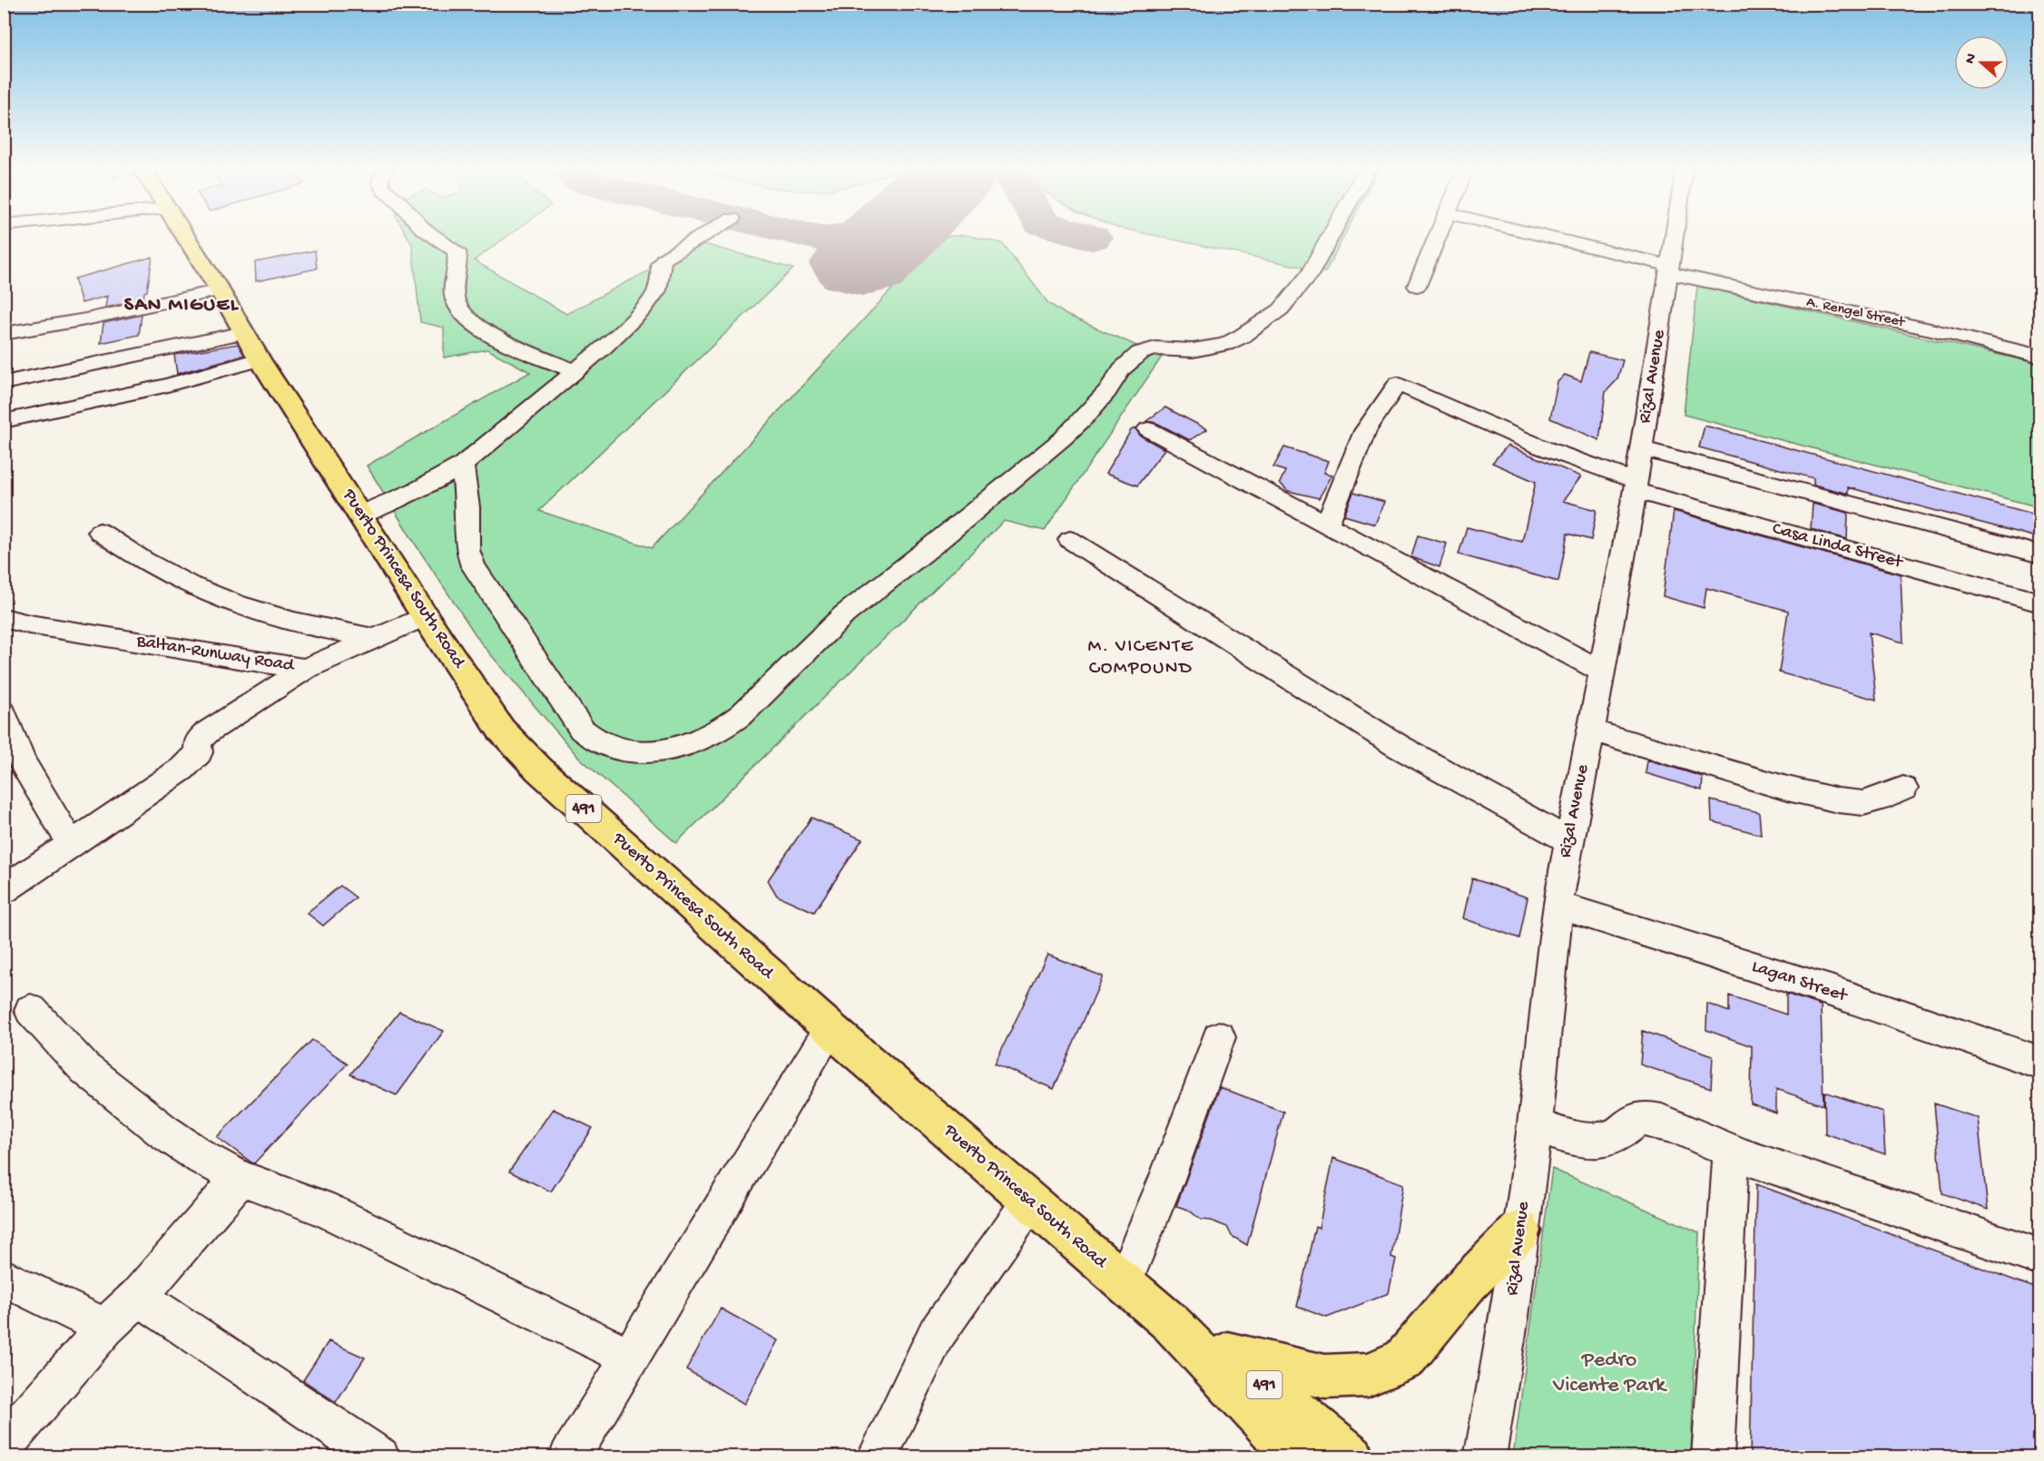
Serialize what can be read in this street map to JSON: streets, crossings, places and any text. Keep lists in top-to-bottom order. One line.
{"streets":{"main road":["Puerto Princesa South Road","491"],"street":["A. Rengel Street","Rizal Avenue","Casa Linda Street","Baltan-Runway Road","Lagan Street"]},"crossings":[["A. Rengel Street","Rizal Avenue"],["Rizal Avenue","Casa Linda Street"],["Rizal Avenue","Lagan Street"],["Puerto Princesa South Road","Baltan-Runway Road"]],"districts":["SAN MIGUEL","M. VICENTE COMPOUND"],"parks":["Pedro Vicente Park"],"north":"left"}
